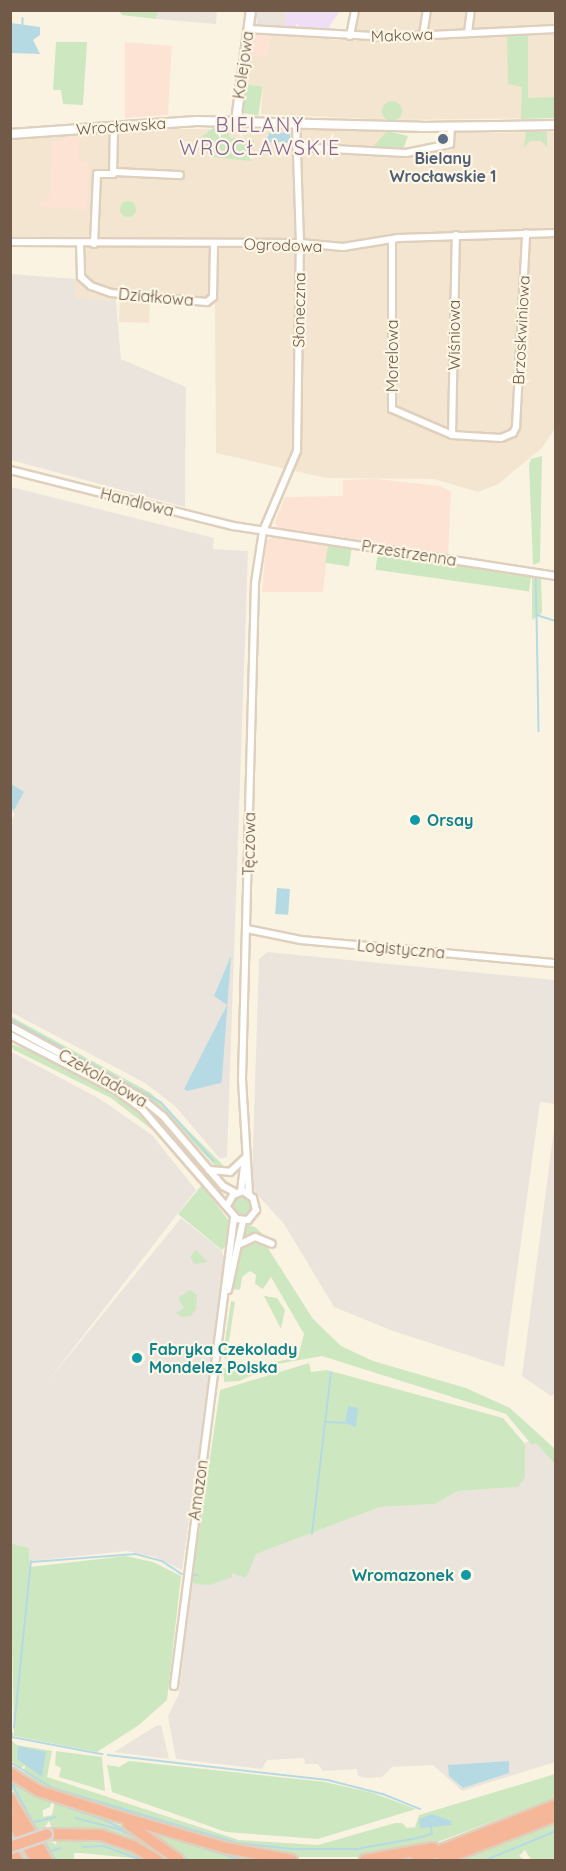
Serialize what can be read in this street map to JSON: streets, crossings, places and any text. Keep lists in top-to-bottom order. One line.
{"streets":{"main road":["Wrocławska"],"street":["Makowa","Kolejowa","Ogrodowa","Działkowa","Słoneczna","Brzoskwiniowa","Wiśniowa","Morelowa","Handlowa","Przestrzenna","Tęczowa","Logistyczna","Czekoladowa","Amazon"]},"crossings":[["Makowa","Kolejowa"],["Kolejowa","Wrocławska"],["Wrocławska","Słoneczna"],["Ogrodowa","Działkowa"],["Ogrodowa","Słoneczna"],["Ogrodowa","Brzoskwiniowa"],["Ogrodowa","Wiśniowa"],["Ogrodowa","Morelowa"],["Słoneczna","Tęczowa"],["Brzoskwiniowa","Morelowa"],["Wiśniowa","Morelowa"],["Handlowa","Przestrzenna"],["Handlowa","Tęczowa"],["Przestrzenna","Tęczowa"],["Tęczowa","Logistyczna"],["Tęczowa","Czekoladowa"],["Tęczowa","Amazon"],["Czekoladowa","Amazon"]],"districts":["BIELANY WROCŁAWSKIE"],"places":["Bielany Wrocławskie 1","Orsay","Fabryka Czekolady Mondelez Polska","Wromazonek"]}
